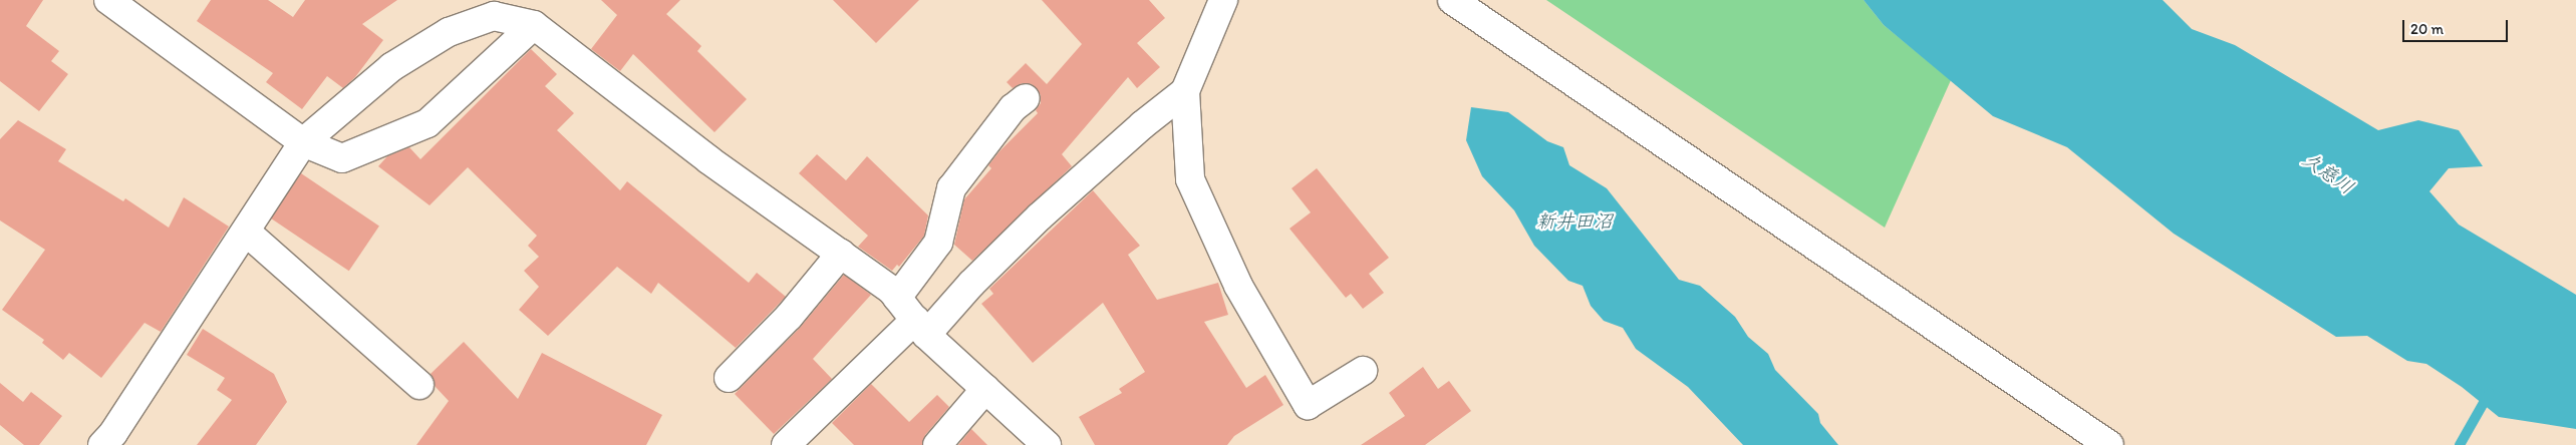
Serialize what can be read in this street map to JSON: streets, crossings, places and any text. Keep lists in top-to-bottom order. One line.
{"water":["久慈川","新井田沼"],"scale_bar":"20 m"}
